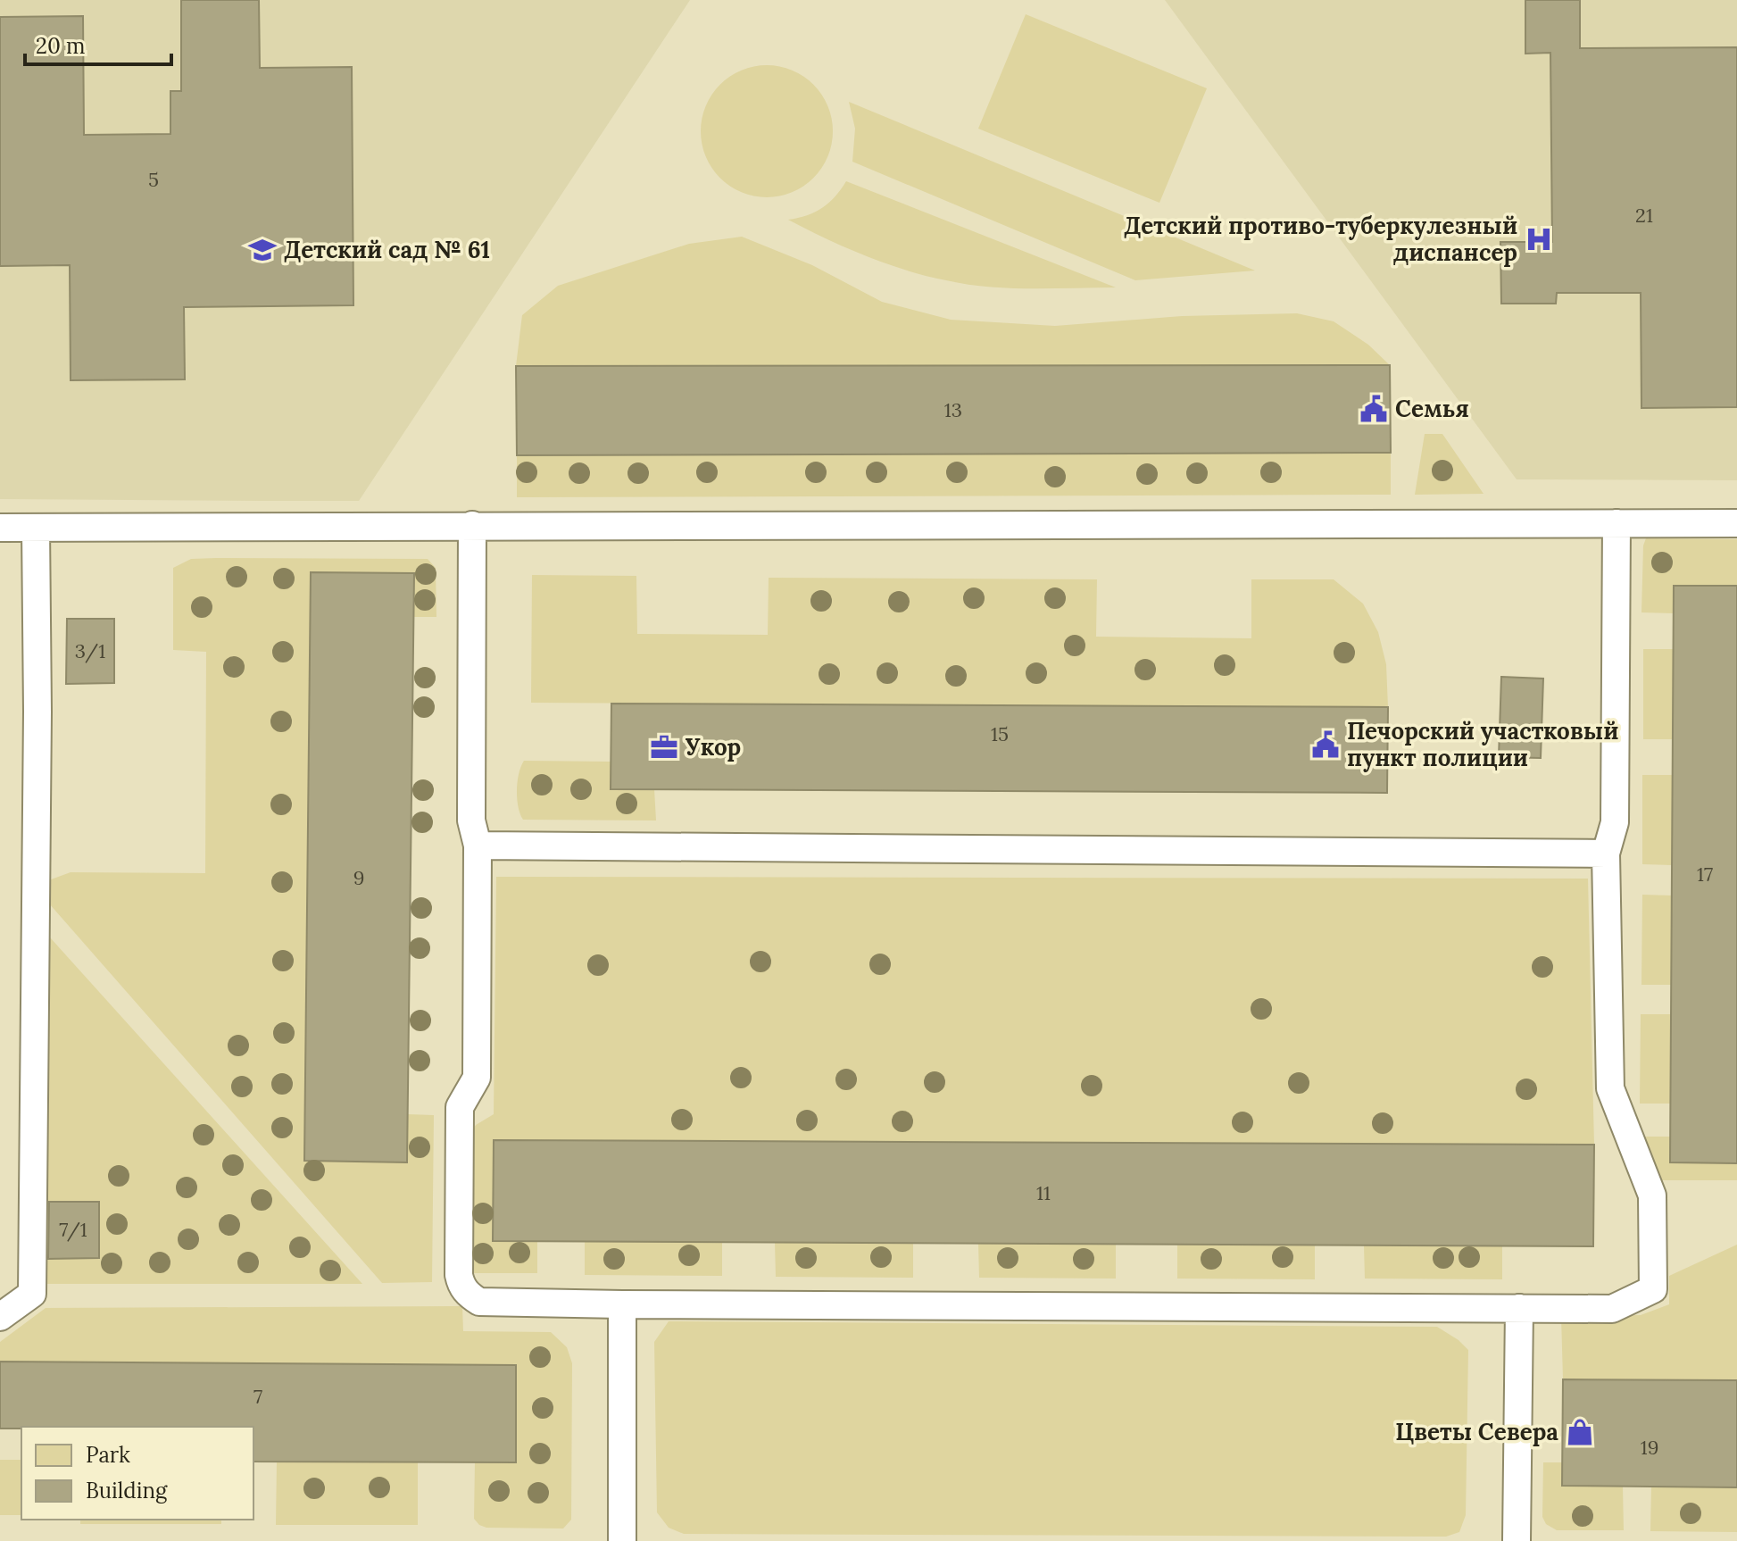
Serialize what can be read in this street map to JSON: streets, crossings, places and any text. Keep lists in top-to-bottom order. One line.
{"places":{"hospital":["Детский противо-туберкулезный диспансер"],"school or university":["Детский сад № 61"],"public building":["Семья","Печорский участковый пункт полиции"],"office":["Укор"],"shop":["Цветы Севера"]},"house_numbers":["5","21","13","3/1","15","17","9","11","7/1","7","19"],"legend":["Park","Building"],"scale_bar":"20 m"}
